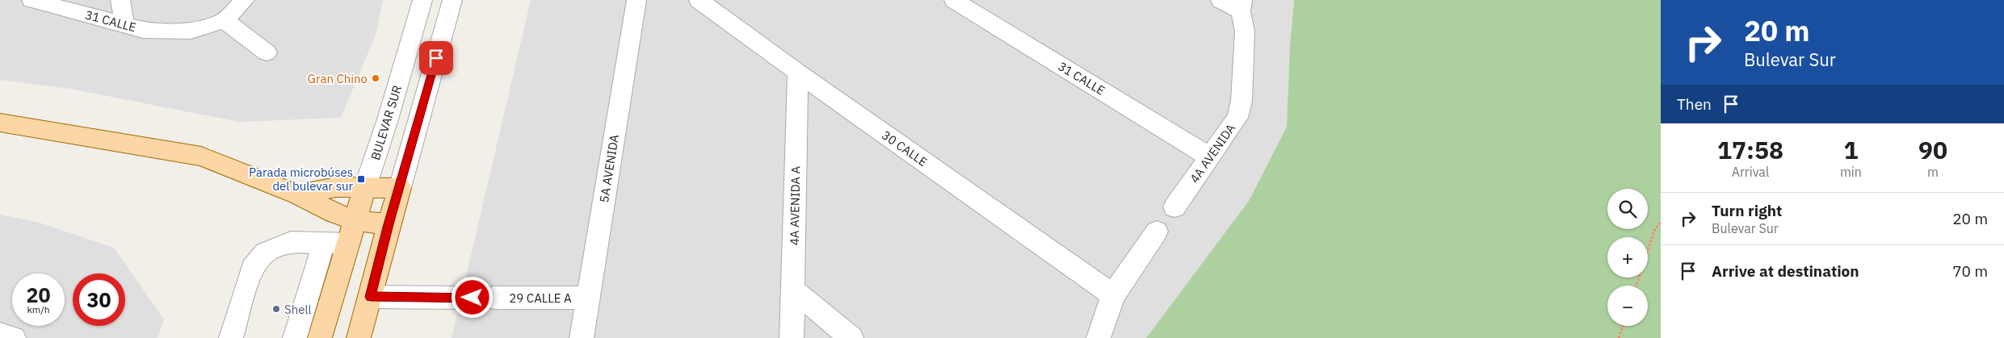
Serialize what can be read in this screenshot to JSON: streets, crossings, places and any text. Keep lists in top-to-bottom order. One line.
{"streets":{"main road":["BULEVAR SUR"],"street":["31 CALLE","30 CALLE","4A AVENIDA","5A AVENIDA","4A AVENIDA A","29 CALLE A"]},"crossings":[["31 CALLE","4A AVENIDA"],["30 CALLE","4A AVENIDA A"],["5A AVENIDA","29 CALLE A"]],"places":{"other":["Gran Chino","Shell"],"transit":["Parada microbúses del bulevar sur"]},"page":{"turn":["20 m","Bulevar Sur"],"then":"Then","eta":["17:58","Arrival","1","min","90","m"],"map_buttons":["+","−"],"list":[{"name":"Turn right","note":"Bulevar Sur","value":"20 m"},{"name":"Arrive at destination","value":"70 m"}],"speed":"20 km/h","limit":"30"}}
